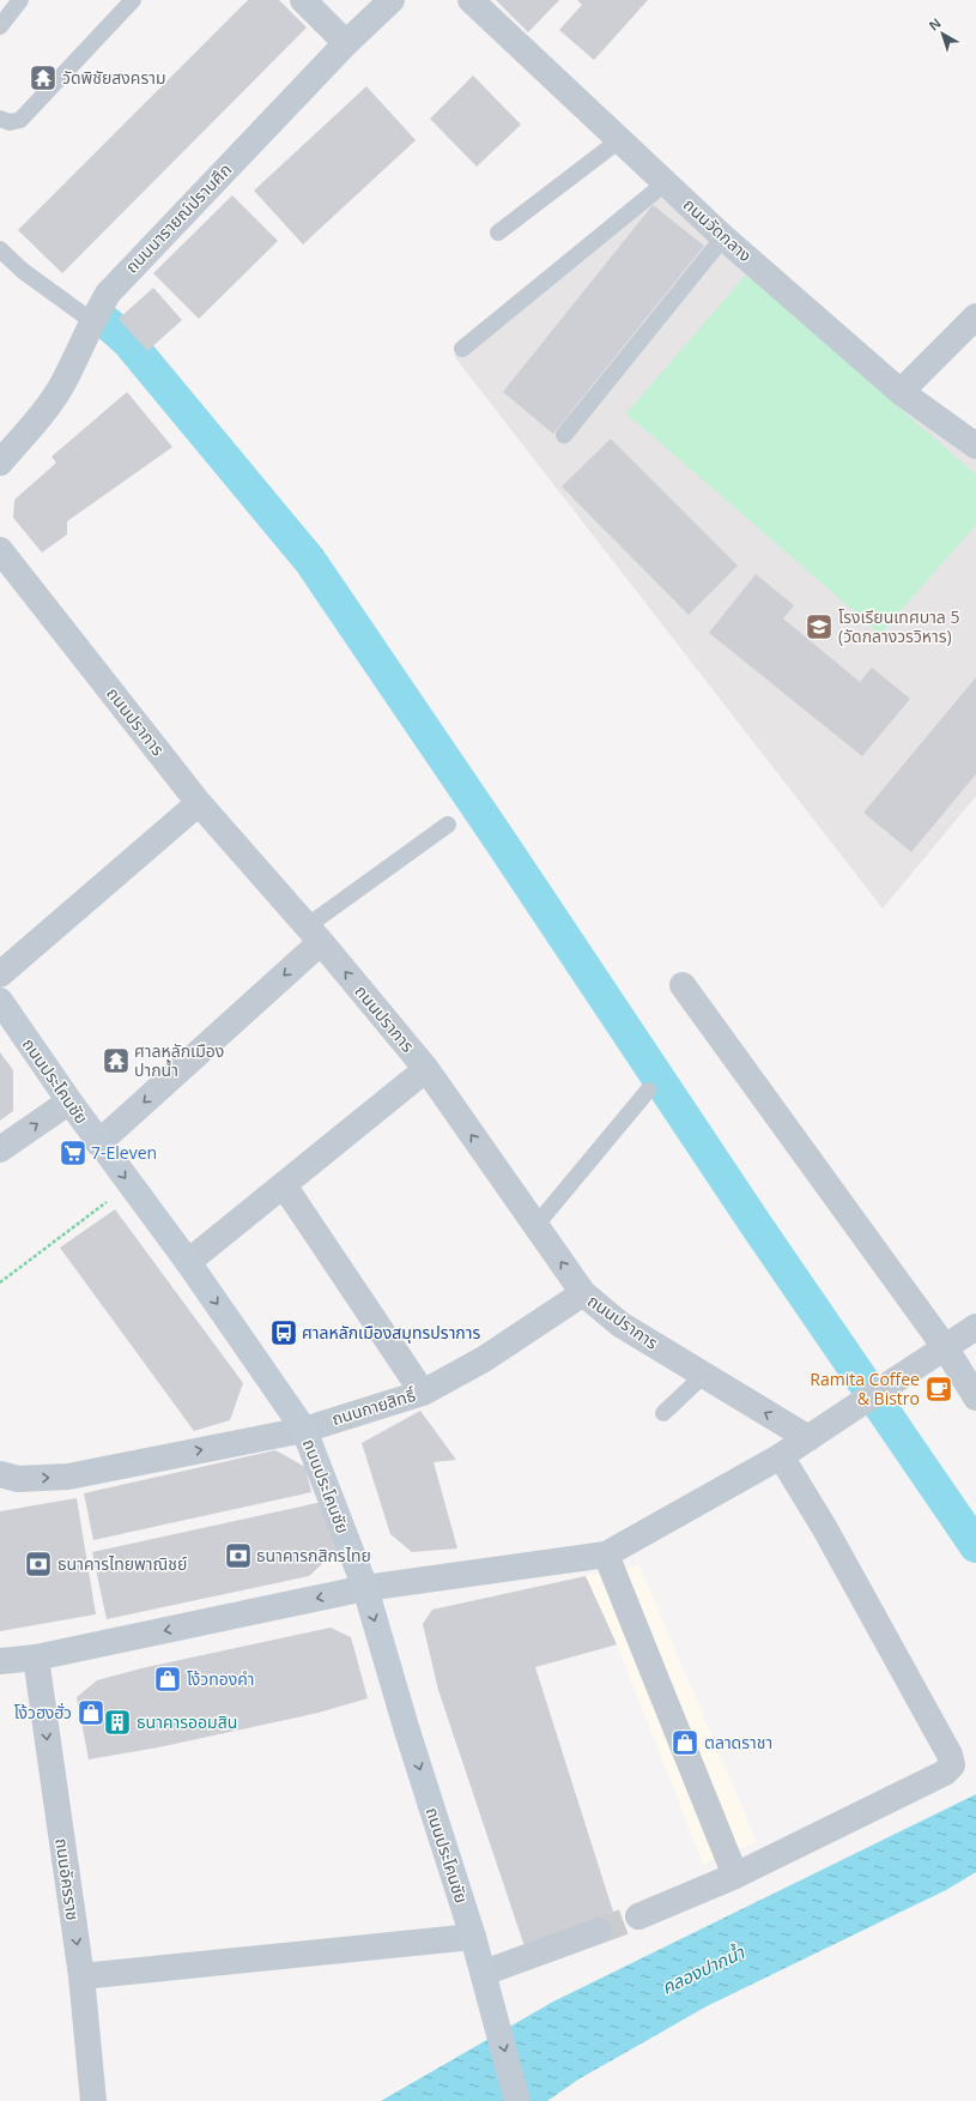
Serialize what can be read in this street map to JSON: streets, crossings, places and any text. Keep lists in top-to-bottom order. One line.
{"streets":{"main road":["ถนนประโคนชัย"],"street":["ถนนนารายณ์ปราบศึก","ถนนวัดกลาง","ถนนปราการ","ถนนกายสิทธิ์","ถนนอัครราช"]},"crossings":[["ถนนปราการ","ถนนกายสิทธิ์"],["ถนนประโคนชัย","ถนนกายสิทธิ์"]],"one_way":["ถนนประโคนชัย","ถนนอัครราช"],"water":["คลองปากน้ำ"],"places":{"temple":["วัดพิชัยสงคราม","ศาลหลักเมือง ปากน้ำ"],"school or university":["โรงเรียนเทศบาล 5 (วัดกลางวรวิหาร)"],"supermarket":["7-Eleven"],"bus stop":["ศาลหลักเมืองสมุทรปราการ"],"cafe":["Ramita Coffee & Bistro"],"bank":["ธนาคารกสิกรไทย","ธนาคารไทยพาณิชย์"],"shop":["โง้วทองคำ","โง้วฮงฮั่ว","ตลาดราชา"],"building":["ธนาคารออมสิน"]},"north":"top left"}
